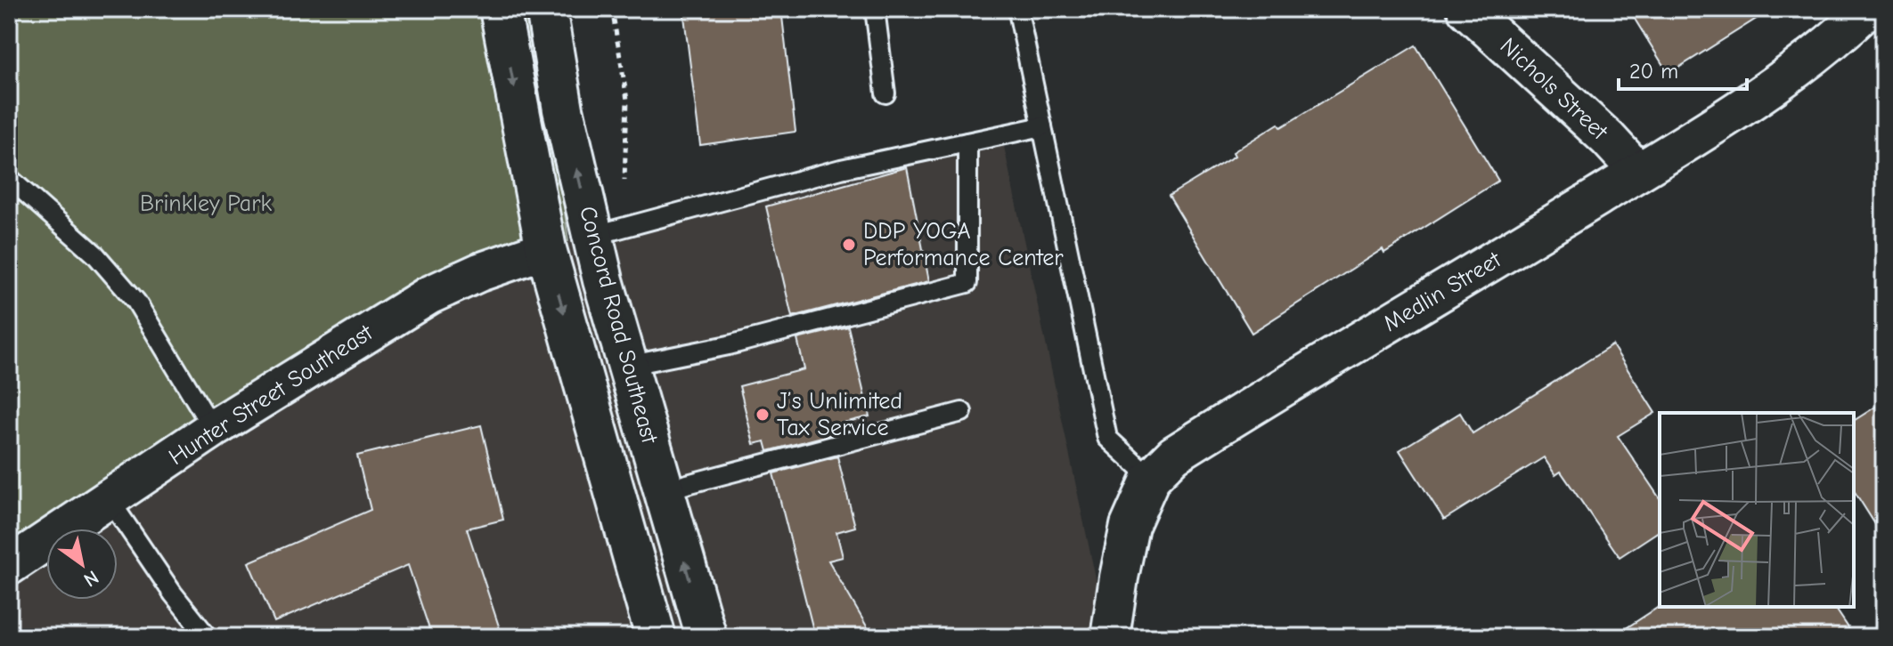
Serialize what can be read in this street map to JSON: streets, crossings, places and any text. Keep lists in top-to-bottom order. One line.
{"streets":{"main road":["Concord Road Southeast"],"street":["Nichols Street","Medlin Street","Hunter Street Southeast"]},"crossings":[["Nichols Street","Medlin Street"],["Concord Road Southeast","Hunter Street Southeast"]],"parks":["Brinkley Park"],"places":["DDP YOGA Performance Center","J’s Unlimited Tax Service"],"scale_bar":"20 m","north":"bottom right"}
